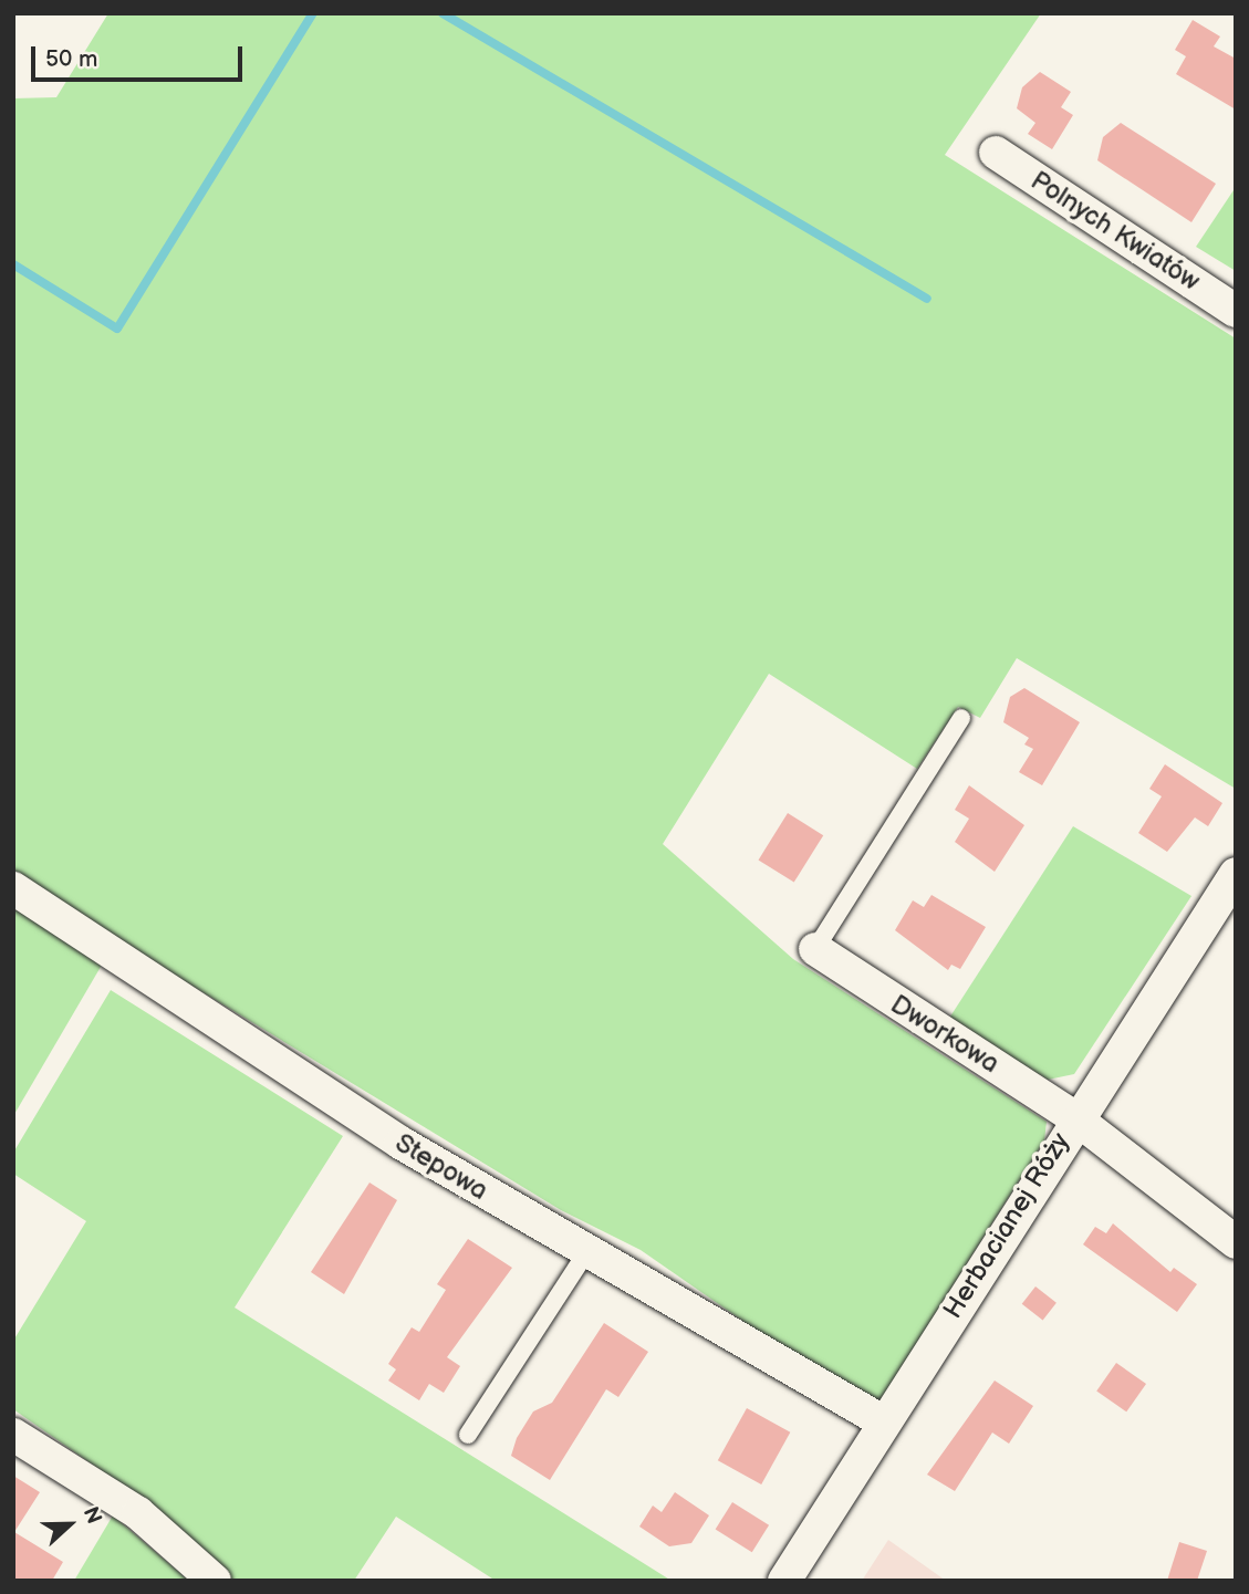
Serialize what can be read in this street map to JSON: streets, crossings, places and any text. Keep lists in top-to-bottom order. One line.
{"streets":{"street":["Polnych Kwiatów","Dworkowa","Stepowa","Herbacianej Róży"]},"crossings":[["Dworkowa","Herbacianej Róży"],["Stepowa","Herbacianej Róży"]],"scale_bar":"50 m","north":"right"}
